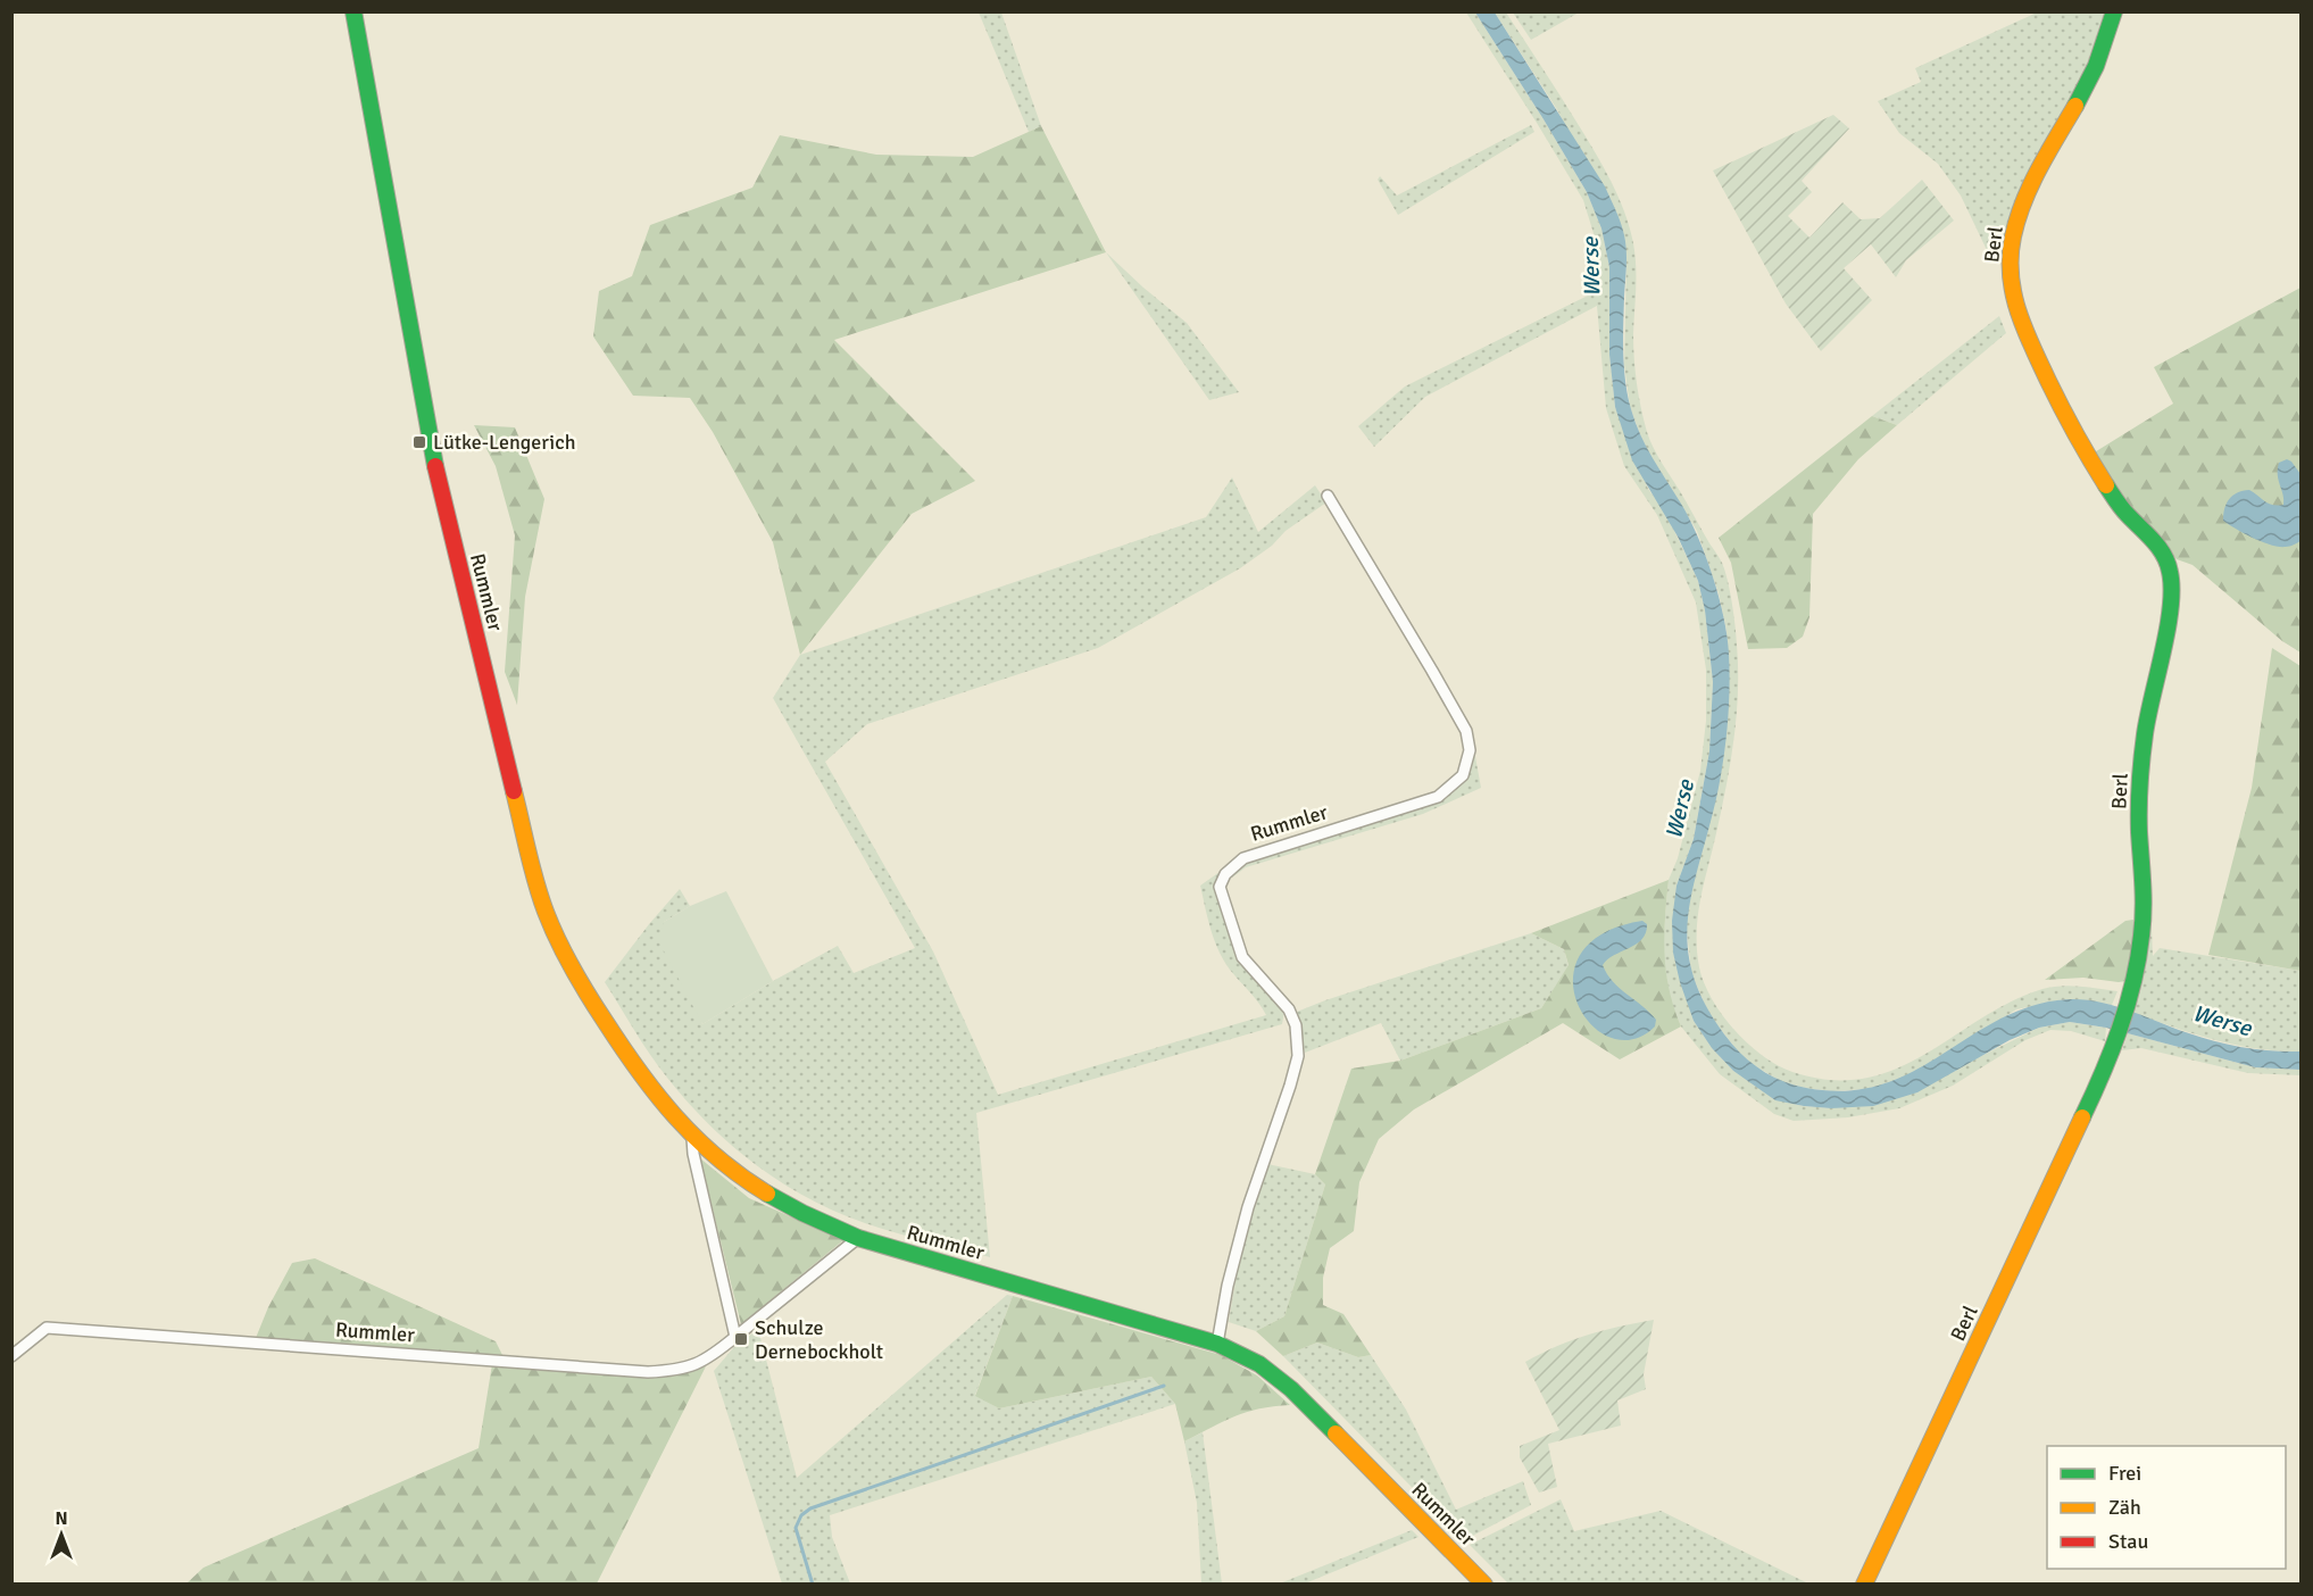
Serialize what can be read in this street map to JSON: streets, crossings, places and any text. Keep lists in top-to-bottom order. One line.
{"streets":{"main road":["Berl","Rummler"]},"water":["Werse"],"places":{"transit":["Lütke-Lengerich","Schulze Dernebockholt"]},"legend":["Frei","Zäh","Stau"],"north":"top"}
